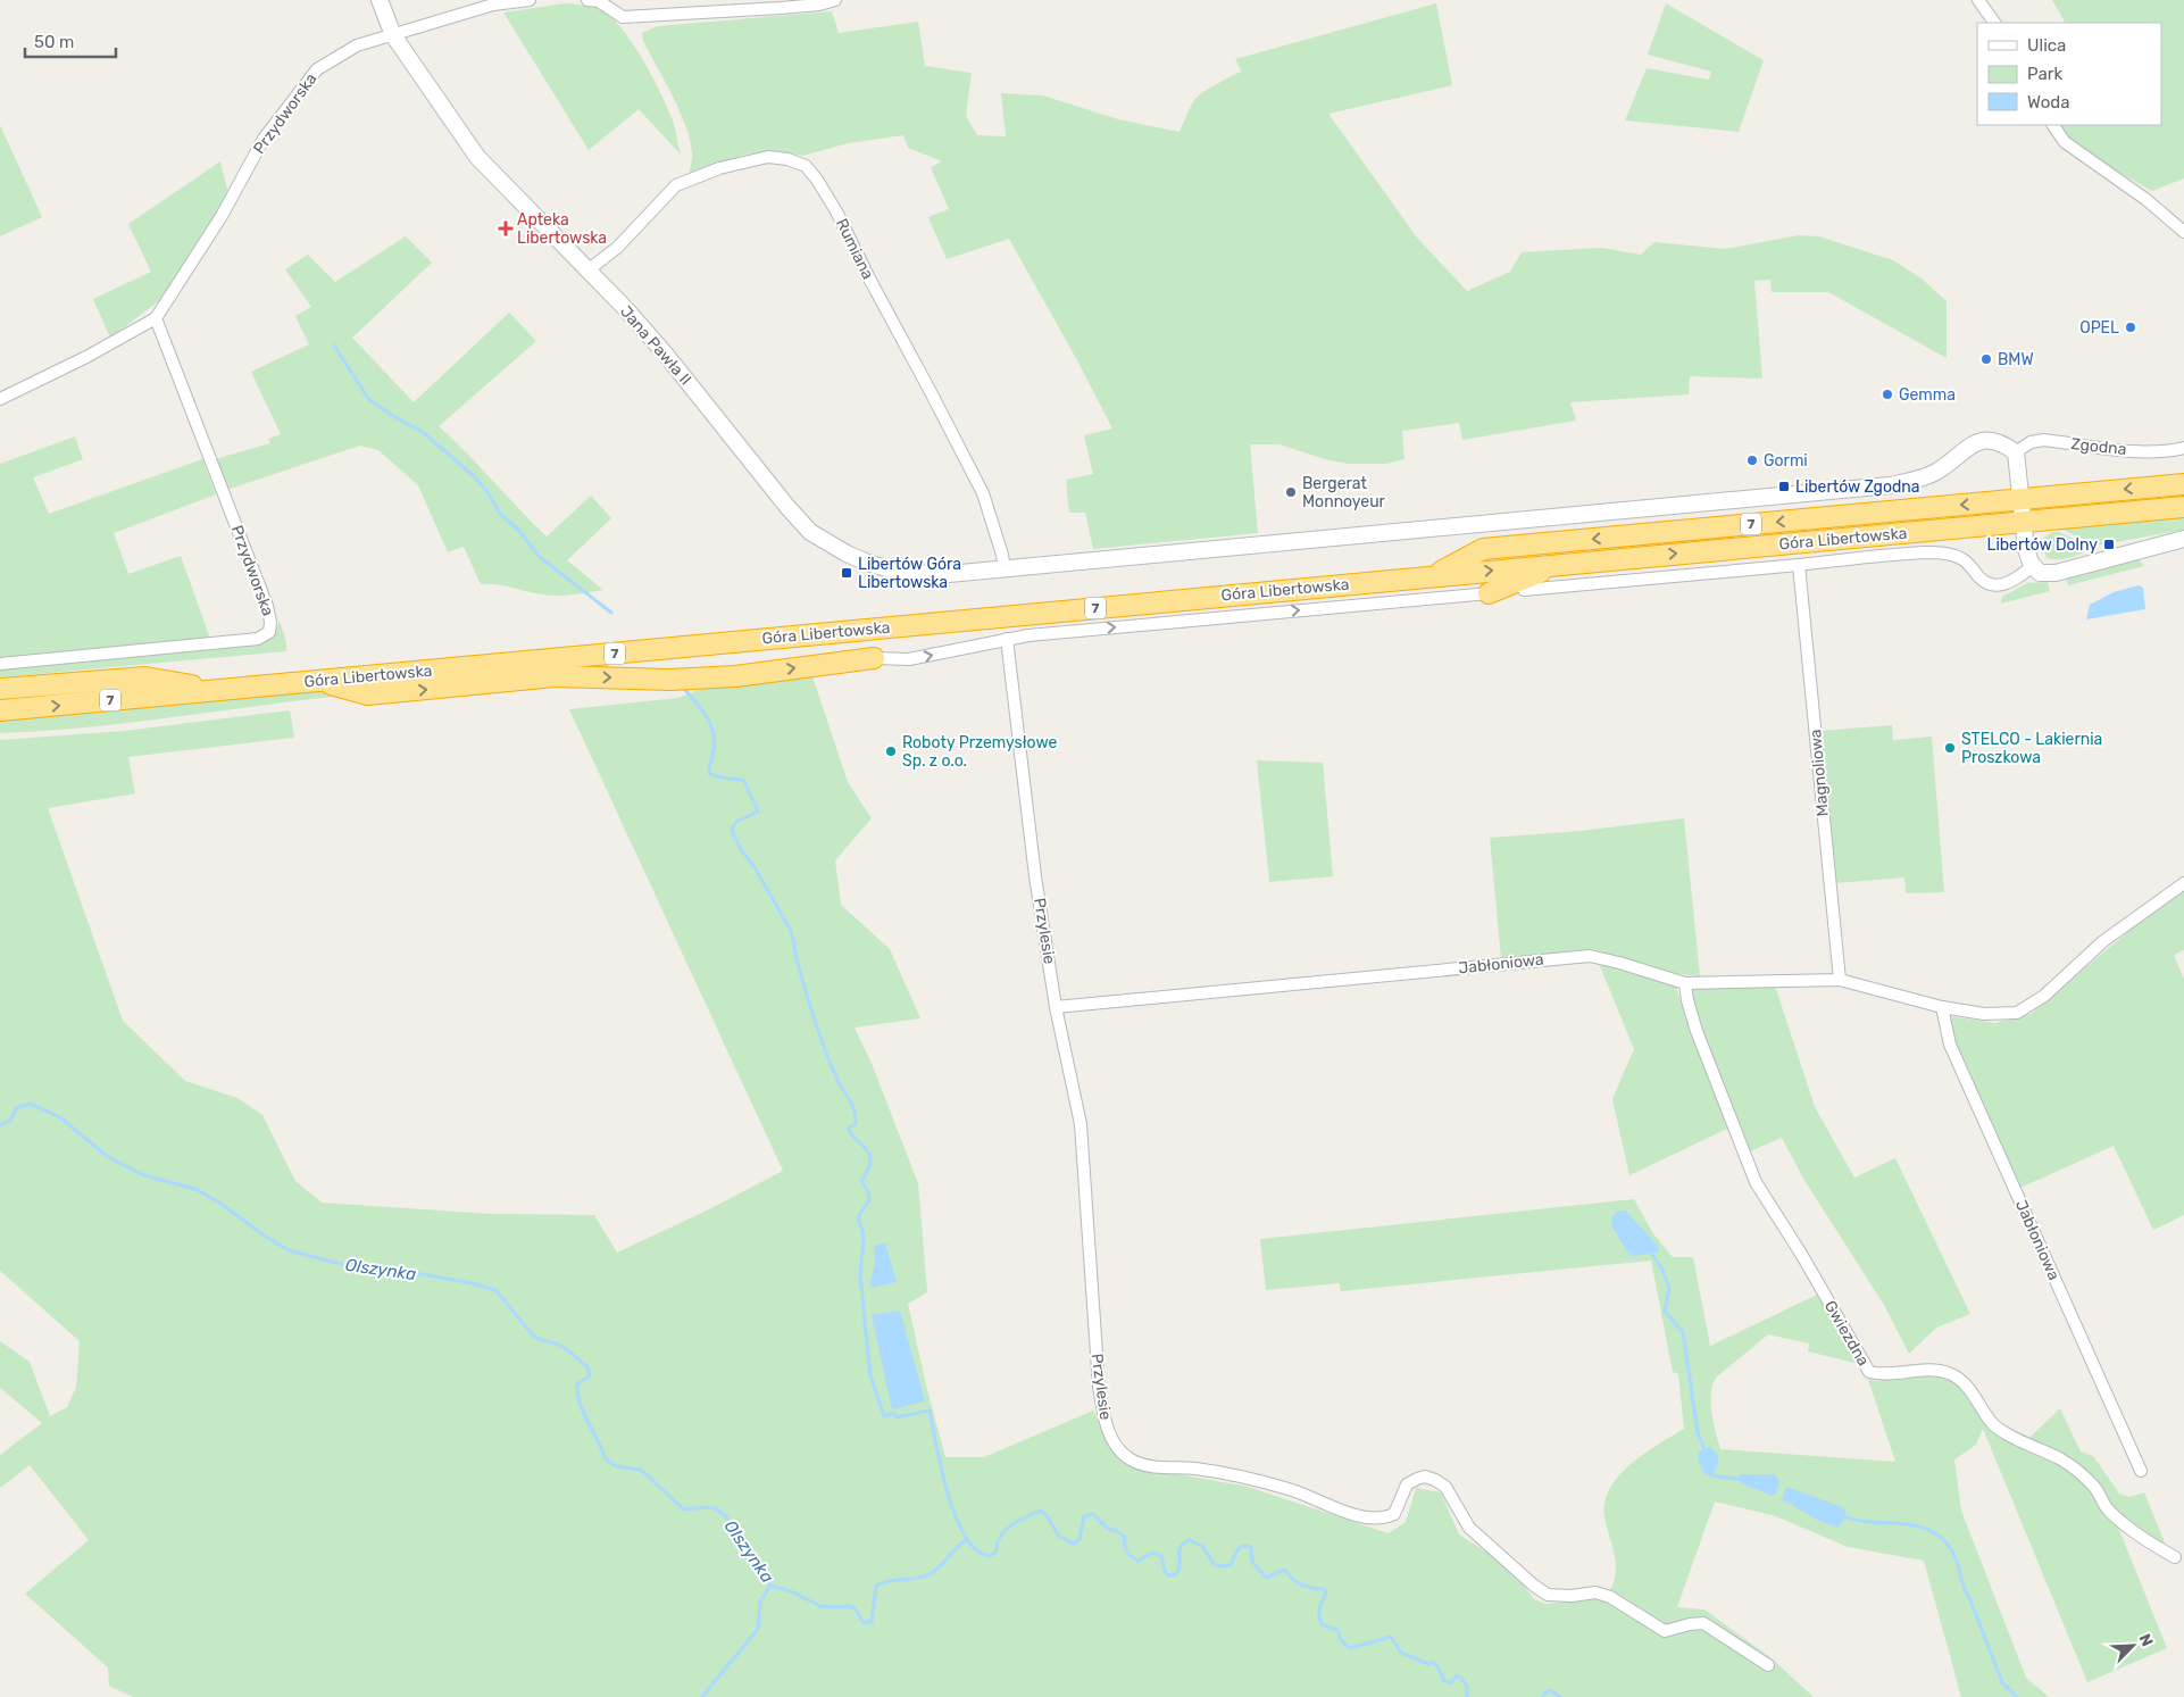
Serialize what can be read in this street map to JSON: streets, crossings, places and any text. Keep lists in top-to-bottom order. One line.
{"streets":{"highway":["7","Góra Libertowska"],"street":["Przydworska","Rumiana","Jana Pawła II","Zgodna","Magnoliowa","Przylesie","Jabłoniowa","Gwiezdna"]},"crossings":[["Przydworska","Jana Pawła II"],["Rumiana","Jana Pawła II"],["7","Góra Libertowska"],["Góra Libertowska","Magnoliowa"],["Góra Libertowska","Przylesie"],["Magnoliowa","Jabłoniowa"],["Przylesie","Jabłoniowa"],["Jabłoniowa","Gwiezdna"]],"water":["Olszynka"],"places":{"health":["Apteka Libertowska"],"other":["OPEL","BMW","Gemma","Gormi","Bergerat Monnoyeur","STELCO - Lakiernia Proszkowa","Roboty Przemysłowe Sp. z o.o."],"transit":["Libertów Zgodna","Libertów Dolny","Libertów Góra Libertowska"]},"legend":["Ulica","Park","Woda"],"scale_bar":"50 m","north":"top right"}
